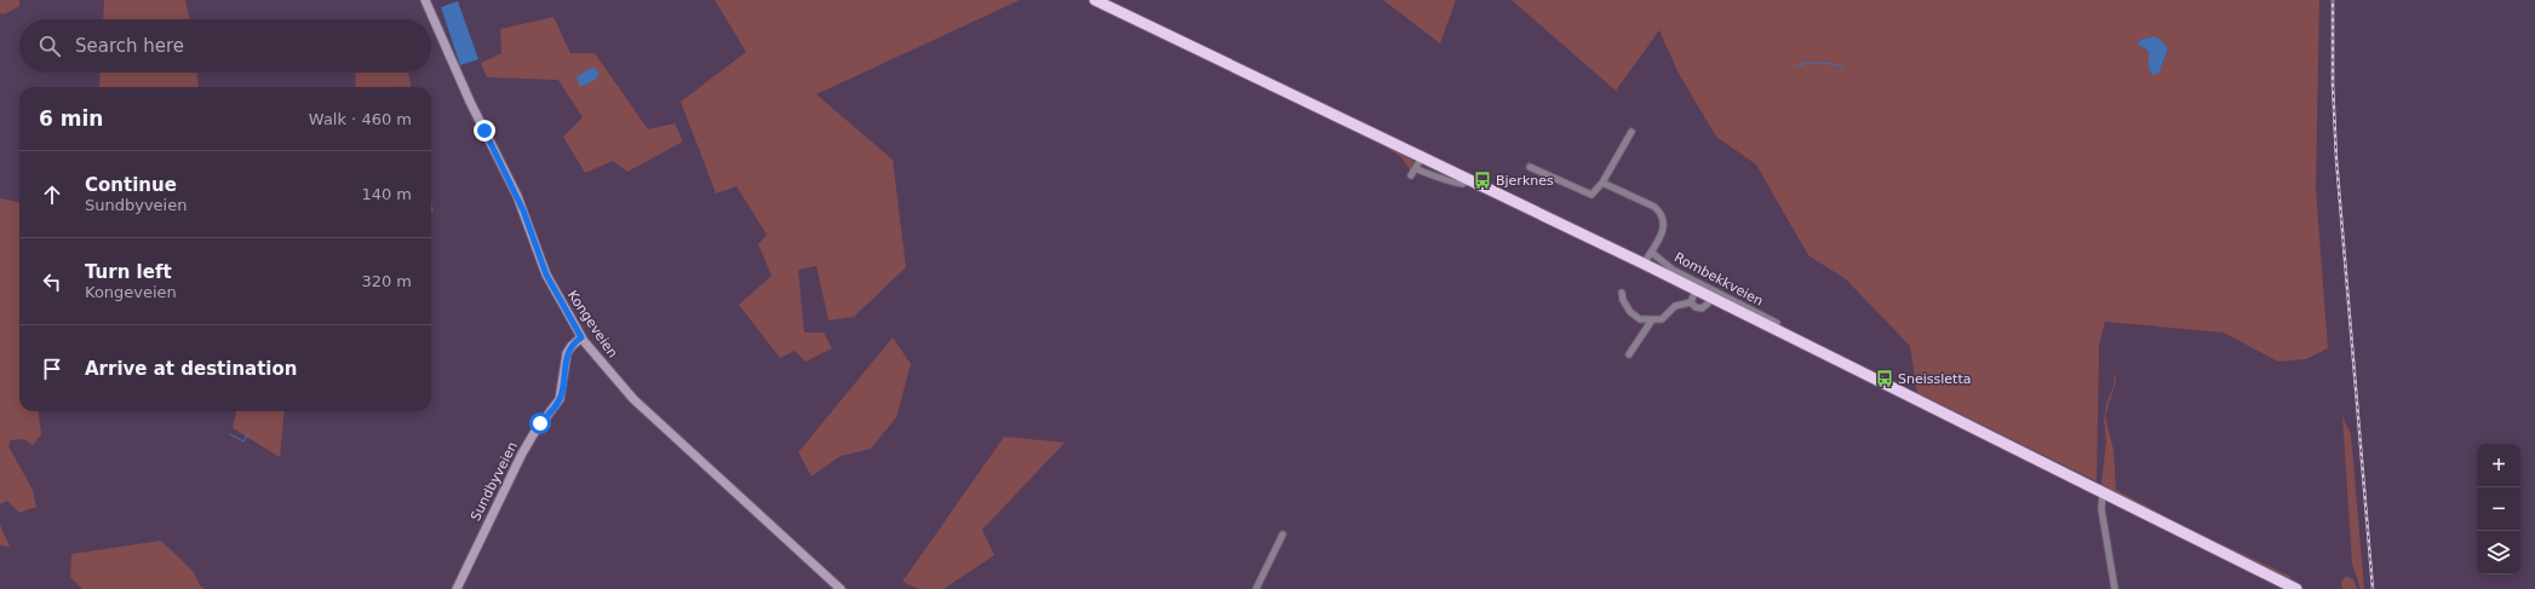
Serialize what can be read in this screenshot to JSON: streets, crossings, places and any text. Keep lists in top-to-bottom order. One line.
{"streets":{"main road":["Kongeveien","Sundbyveien"],"street":["Rombekkveien"]},"crossings":[["Kongeveien","Sundbyveien"]],"places":{"bus stop":["Bjerknes","Sneissletta"]},"page":{"search":"Search here","heading":["6 min","Walk · 460 m"],"list":[["Continue","Sundbyveien","140 m"],["Turn left","Kongeveien","320 m"],"Arrive at destination"],"map_buttons":["+","−"]}}
